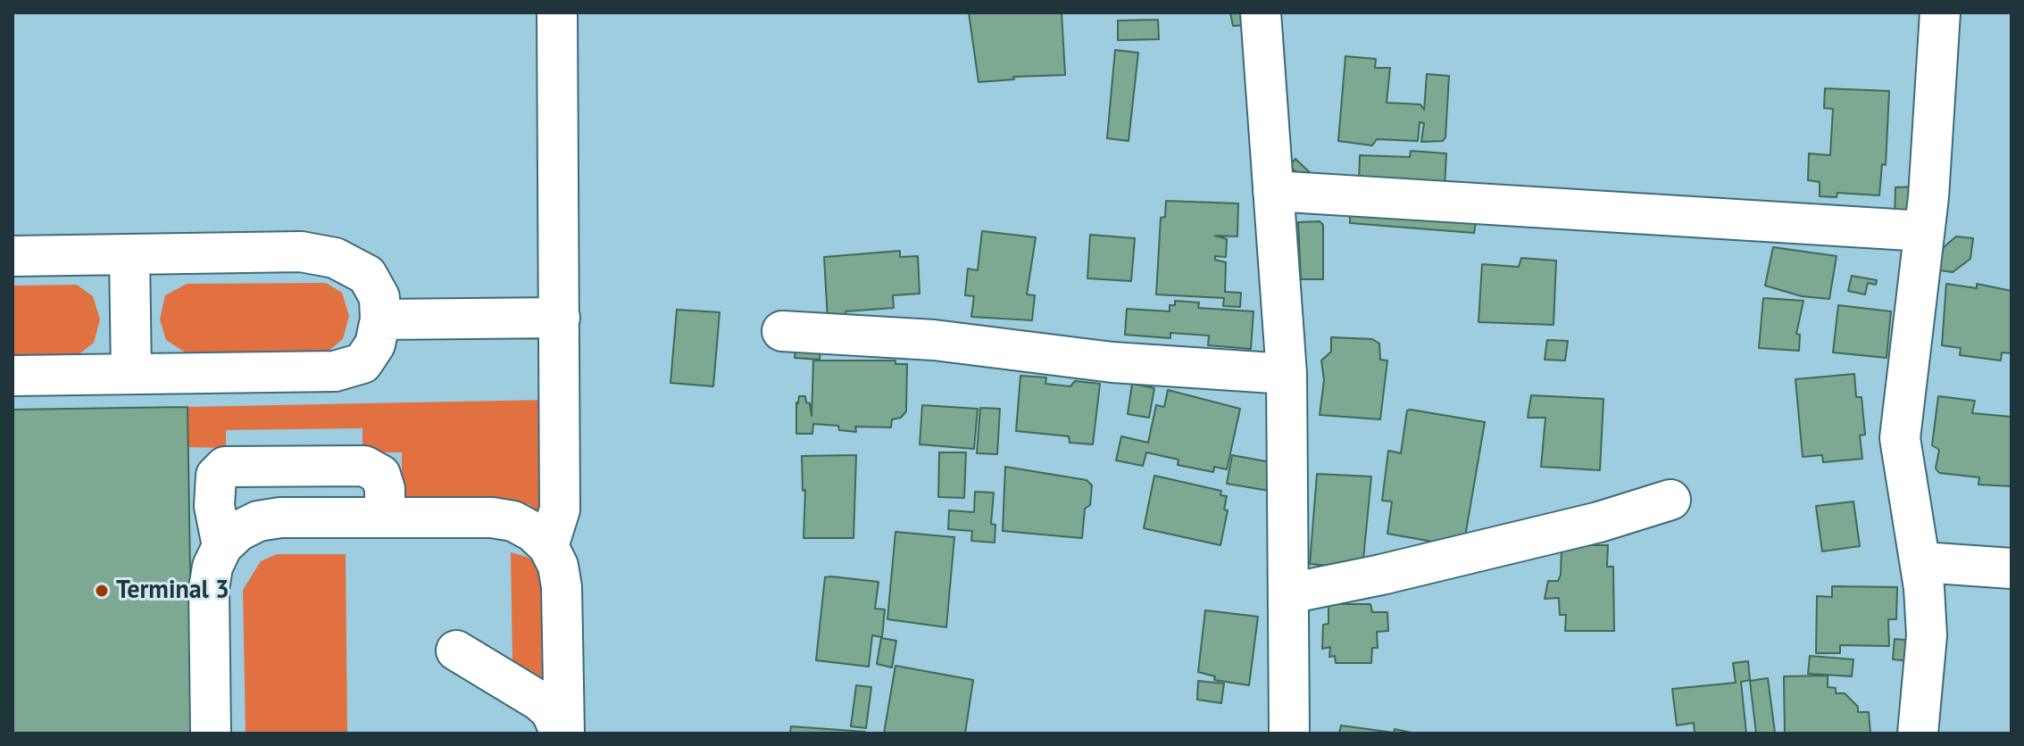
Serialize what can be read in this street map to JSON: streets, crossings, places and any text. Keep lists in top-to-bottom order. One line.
{"places":["Terminal 3"]}
